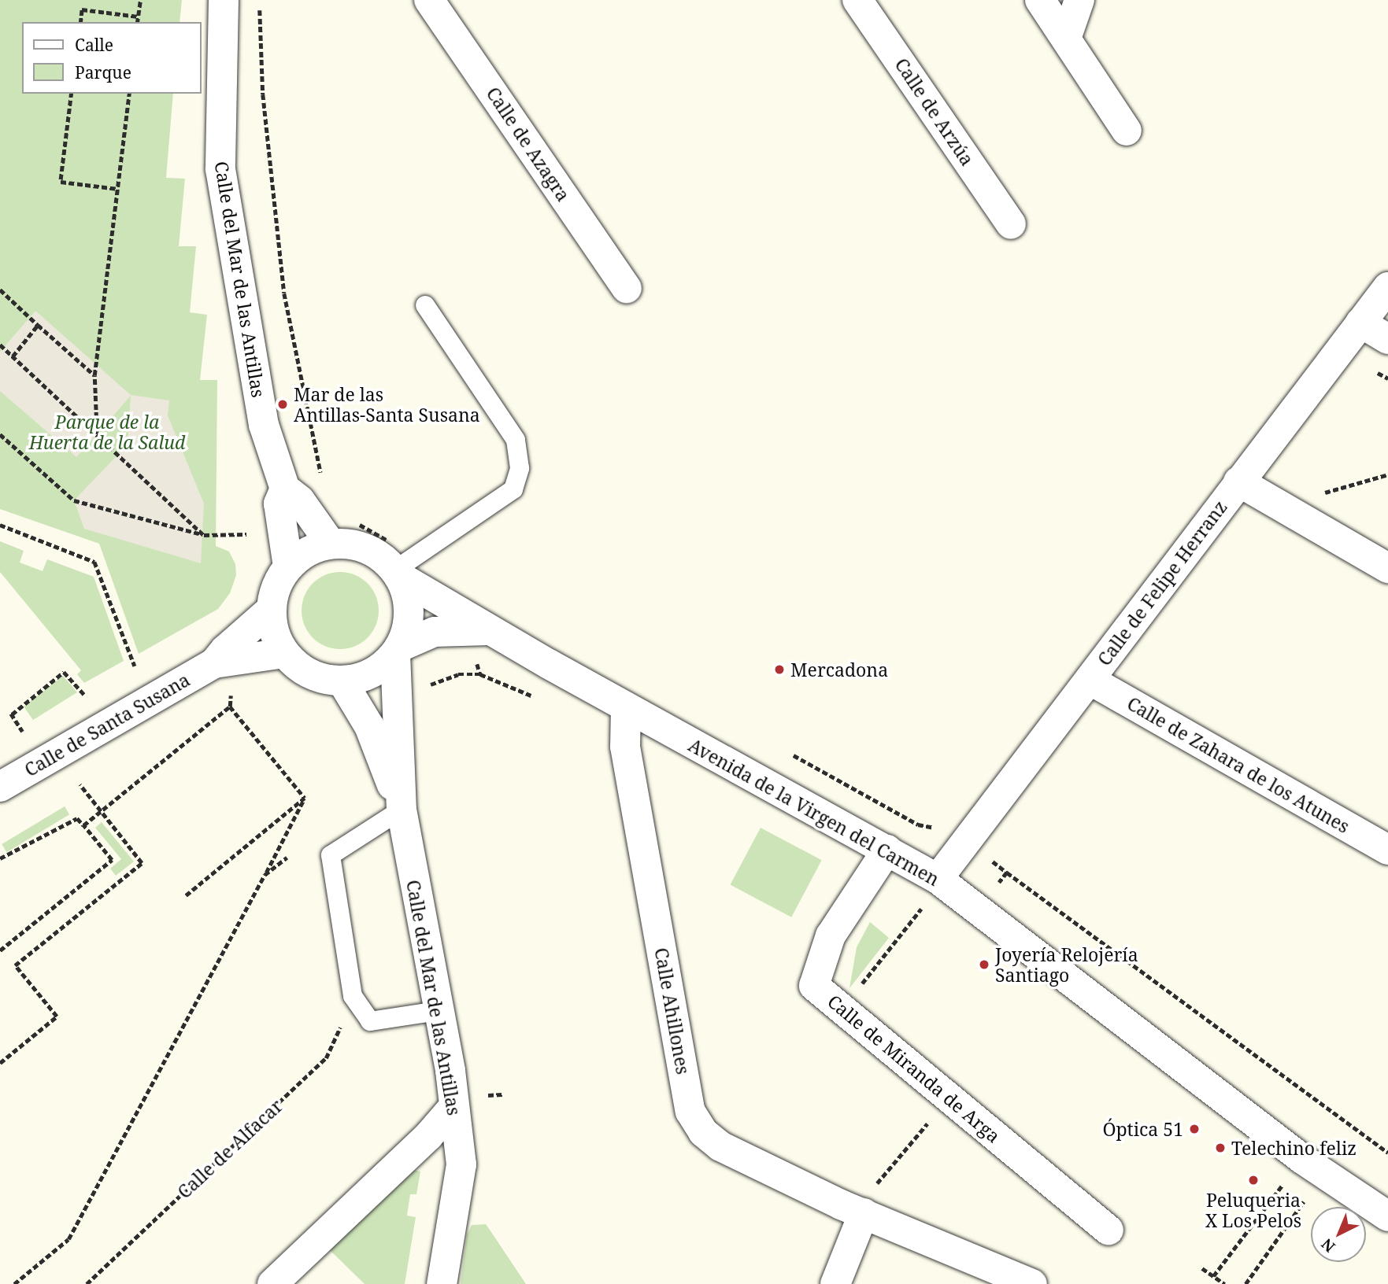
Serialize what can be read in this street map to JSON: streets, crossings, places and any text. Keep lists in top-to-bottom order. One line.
{"streets":{"street":["Calle de Arzúa","Calle de Azagra","Calle del Mar de las Antillas","Calle de Felipe Herranz","Calle de Santa Susana","Calle de Zahara de los Atunes","Avenida de la Virgen del Carmen","Calle Ahillones","Calle de Miranda de Arga"],"path":["Calle de Alfacar"]},"crossings":[["Calle del Mar de las Antillas","Calle de Santa Susana"],["Calle del Mar de las Antillas","Avenida de la Virgen del Carmen"],["Calle de Felipe Herranz","Calle de Zahara de los Atunes"],["Calle de Felipe Herranz","Avenida de la Virgen del Carmen"],["Calle de Santa Susana","Avenida de la Virgen del Carmen"],["Avenida de la Virgen del Carmen","Calle Ahillones"],["Avenida de la Virgen del Carmen","Calle de Miranda de Arga"]],"parks":["Parque de la Huerta de la Salud"],"places":["Mar de las Antillas-Santa Susana","Mercadona","Joyería Relojería Santiago","Óptica 51","Telechino feliz","Peluqueria X Los Pelos"],"legend":["Calle","Parque"],"north":"bottom left"}
